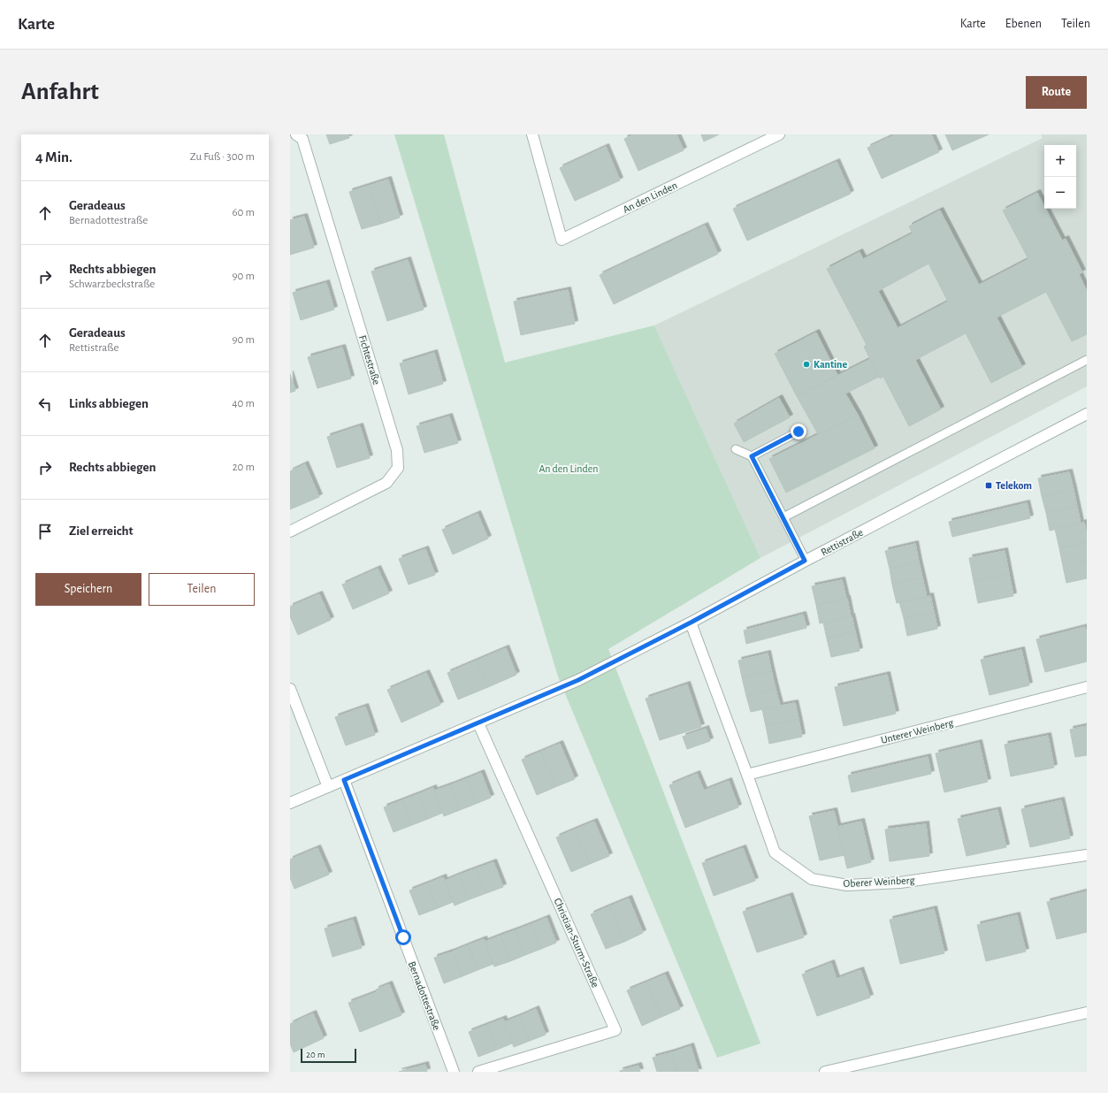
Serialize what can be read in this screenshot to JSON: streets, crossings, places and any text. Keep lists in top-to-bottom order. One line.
{"streets":{"street":["An den Linden","Fichtestraße","Rettistraße","Unterer Weinberg","Oberer Weinberg","Christian-Sturm-Straße","Bernadottestraße"]},"crossings":[["Rettistraße","Oberer Weinberg"],["Rettistraße","Christian-Sturm-Straße"],["Rettistraße","Bernadottestraße"],["Unterer Weinberg","Oberer Weinberg"]],"parks":["An den Linden"],"places":{"other":["Kantine"],"transit":["Telekom"]},"scale_bar":"20 m","page":{"header":"Karte","nav":["Karte","Ebenen","Teilen"],"buttons":["Route",["Speichern","Teilen"]],"title":"Anfahrt","heading":["4 Min.","Zu Fuß · 300 m"],"map_buttons":["+","−"],"list":[["Geradeaus","Bernadottestraße","60 m"],["Rechts abbiegen","Schwarzbeckstraße","90 m"],["Geradeaus","Rettistraße","90 m"],["Links abbiegen","40 m"],["Rechts abbiegen","20 m"],"Ziel erreicht"],"scale":"20 m"}}
